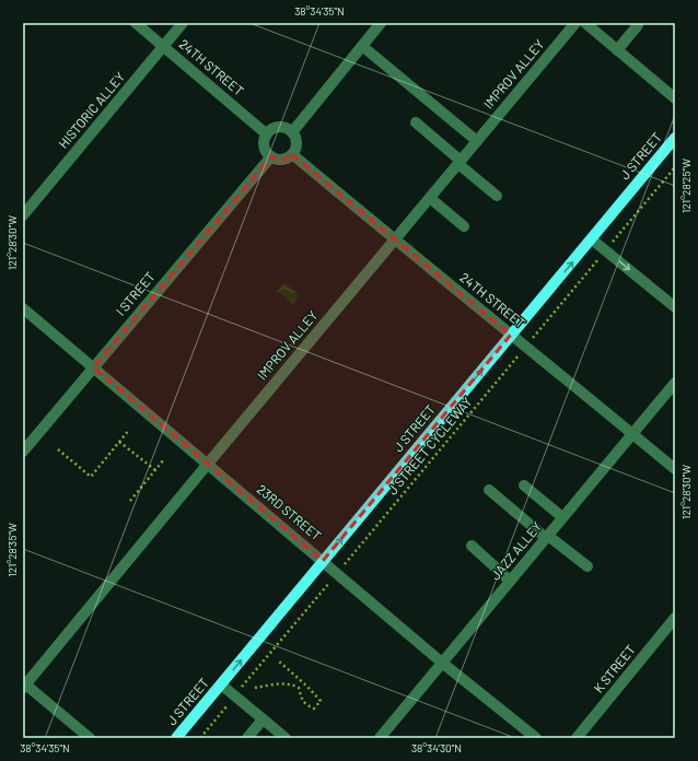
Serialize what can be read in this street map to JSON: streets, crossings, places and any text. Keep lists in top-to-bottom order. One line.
{"streets":{"main road":["J STREET"],"street":["24TH STREET","IMPROV ALLEY","HISTORIC ALLEY","I STREET","23RD STREET","JAZZ ALLEY","K STREET"],"path":["J STREET CYCLEWAY"]},"crossings":[["24TH STREET","IMPROV ALLEY"],["24TH STREET","HISTORIC ALLEY"],["24TH STREET","J STREET"],["24TH STREET","I STREET"],["24TH STREET","J STREET CYCLEWAY"],["24TH STREET","JAZZ ALLEY"],["IMPROV ALLEY","23RD STREET"],["J STREET","23RD STREET"],["I STREET","23RD STREET"],["J STREET CYCLEWAY","23RD STREET"],["23RD STREET","JAZZ ALLEY"]],"one_way":["J STREET"],"coordinates":["38°34'35\"N","121°28'25\"W","121°28'30\"W","121°28'35\"W","38°34'30\"N"]}
